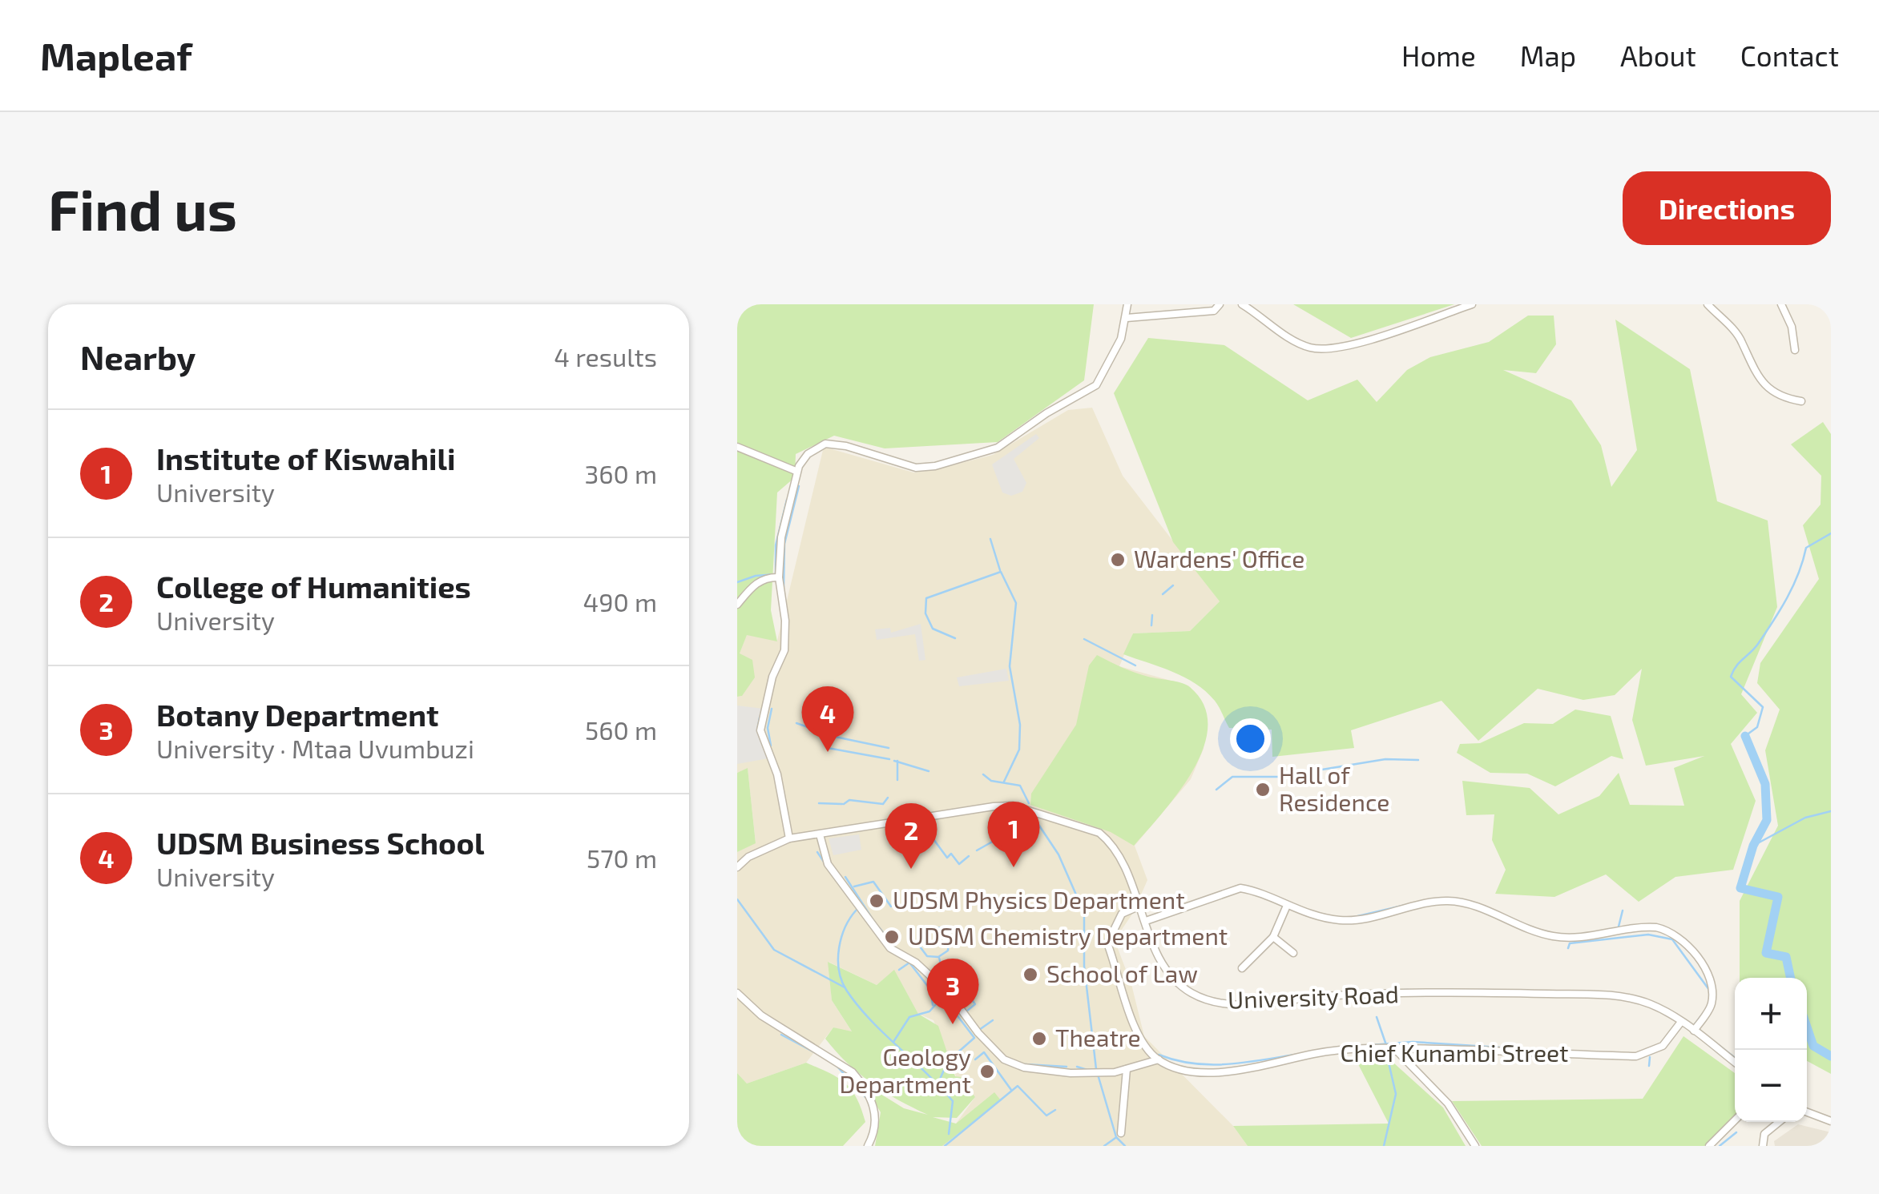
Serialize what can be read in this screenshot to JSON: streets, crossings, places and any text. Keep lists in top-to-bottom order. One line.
{"streets":{"street":["University Road","Chief Kunambi Street"]},"crossings":[["University Road","Chief Kunambi Street"]],"places":["Wardens' Office","Hall of Residence","UDSM Physics Department","UDSM Chemistry Department","School of Law","Theatre","Geology Department"],"page":{"header":"Mapleaf","nav":["Home","Map","About","Contact"],"buttons":"Directions","title":"Find us","heading":["Nearby","4 results"],"list":[{"mark":"1","name":"Institute of Kiswahili","note":"University","value":"360 m"},{"mark":"2","name":"College of Humanities","note":"University","value":"490 m"},{"mark":"3","name":"Botany Department","note":"University · Mtaa Uvumbuzi","value":"560 m"},{"mark":"4","name":"UDSM Business School","note":"University","value":"570 m"}],"pins":["4","1","2","3"],"map_buttons":["+","−"]}}
